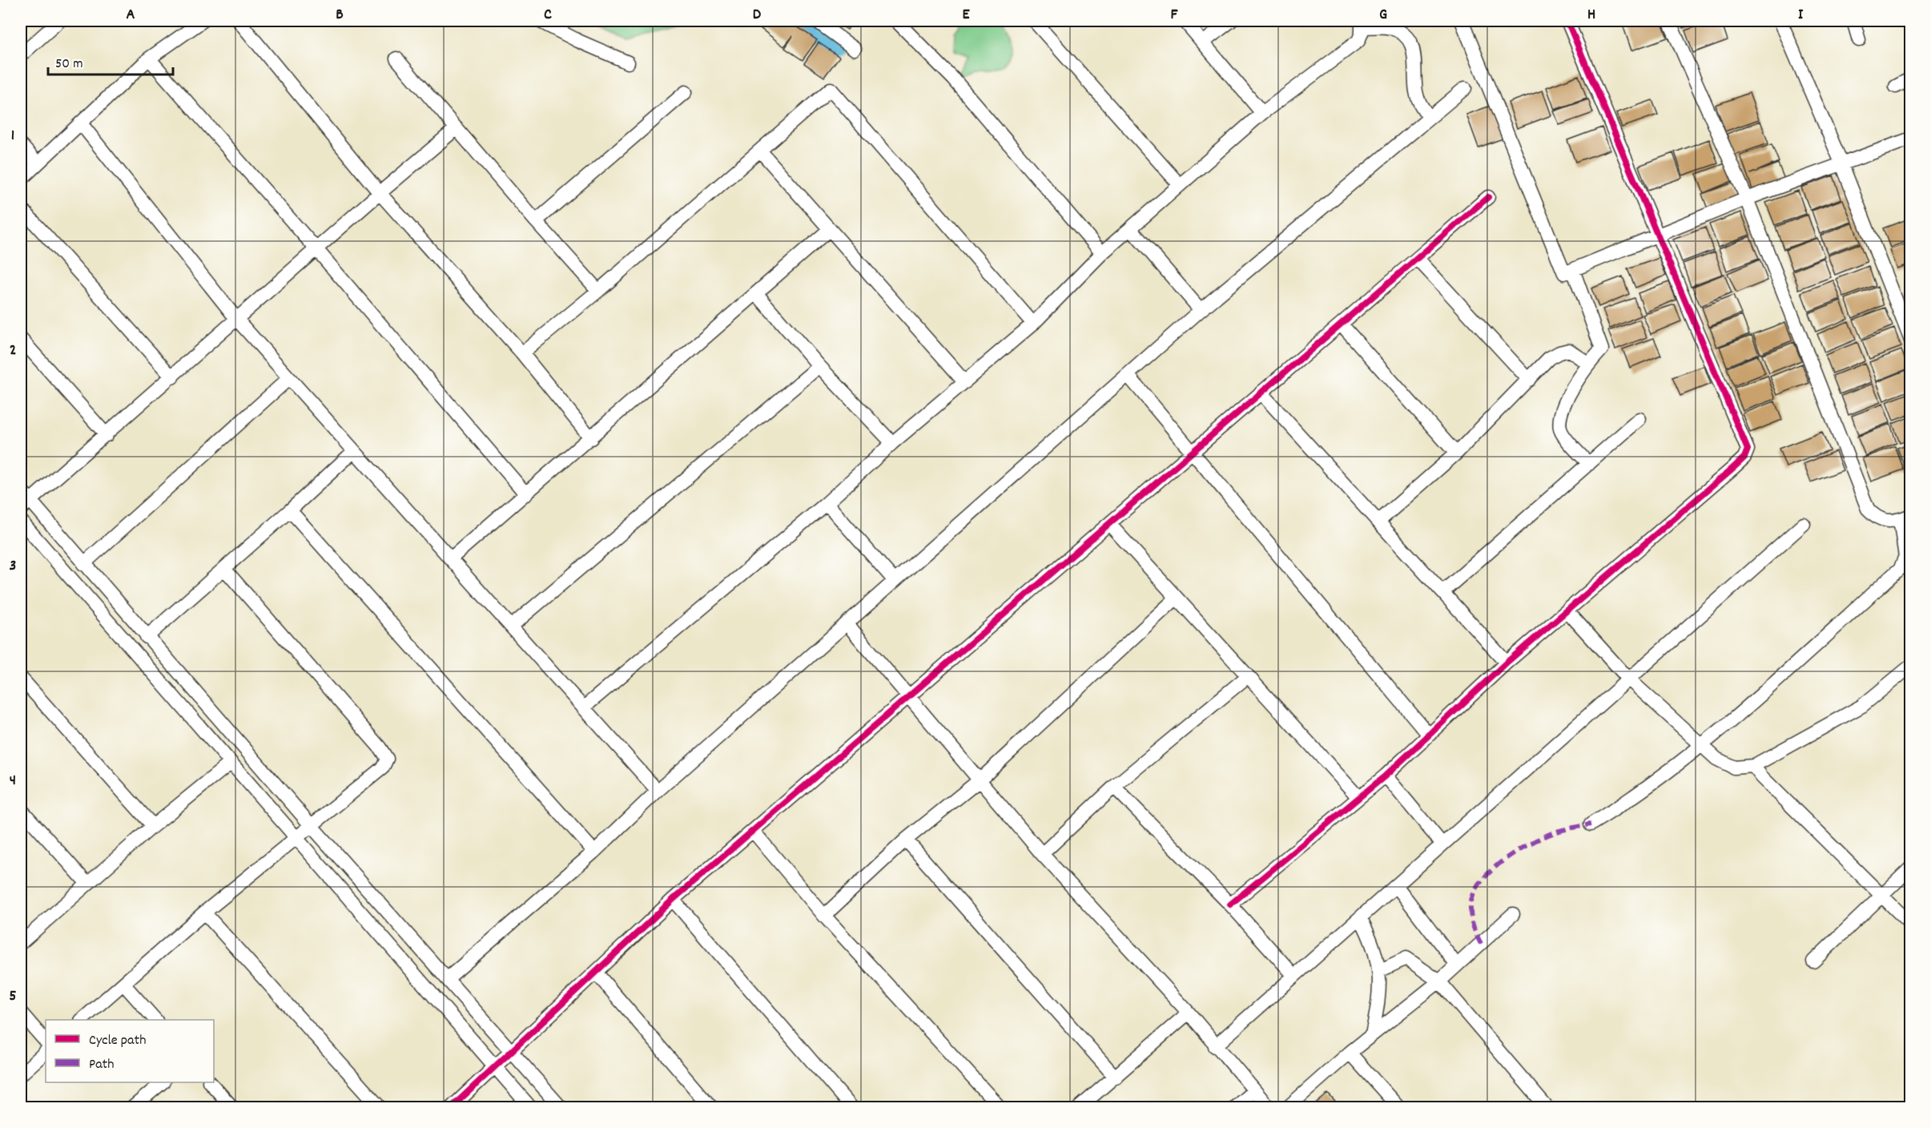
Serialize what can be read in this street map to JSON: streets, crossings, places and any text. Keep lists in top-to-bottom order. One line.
{"legend":["Cycle path","Path"],"scale_bar":"50 m","grid":{"columns":["A","B","C","D","E","F","G","H","I"],"rows":["1","2","3","4","5"]}}
